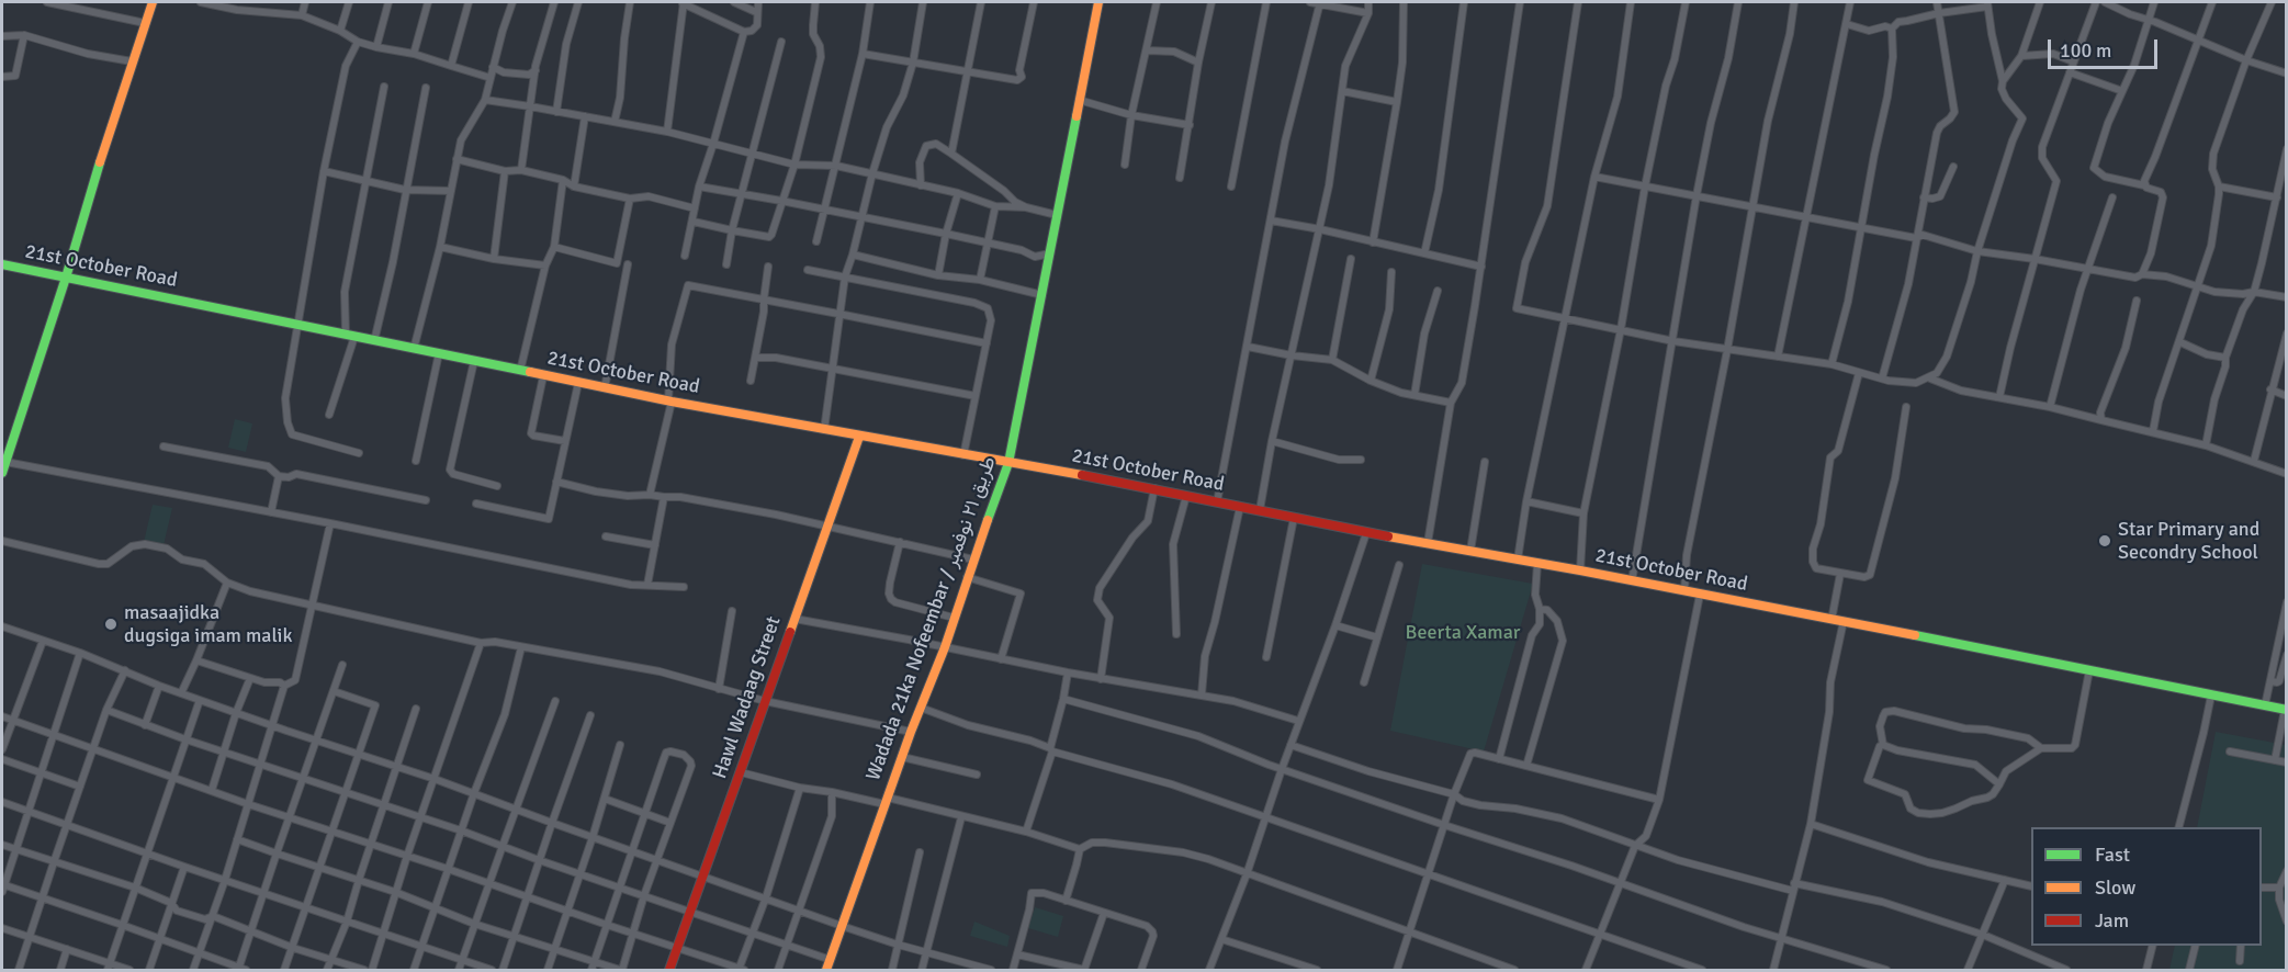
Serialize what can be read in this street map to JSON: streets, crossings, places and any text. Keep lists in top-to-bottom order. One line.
{"streets":{"main road":["21st October Road","Wadada 21ka Nofeembar / طريق ٢١ نوفمبر","Hawl Wadaag Street"]},"crossings":[["21st October Road","Wadada 21ka Nofeembar / طريق ٢١ نوفمبر"],["21st October Road","Hawl Wadaag Street"]],"parks":["Beerta Xamar"],"places":["Star Primary and Secondry School","masaajidka dugsiga imam malik"],"legend":["Fast","Slow","Jam"],"scale_bar":"100 m"}
